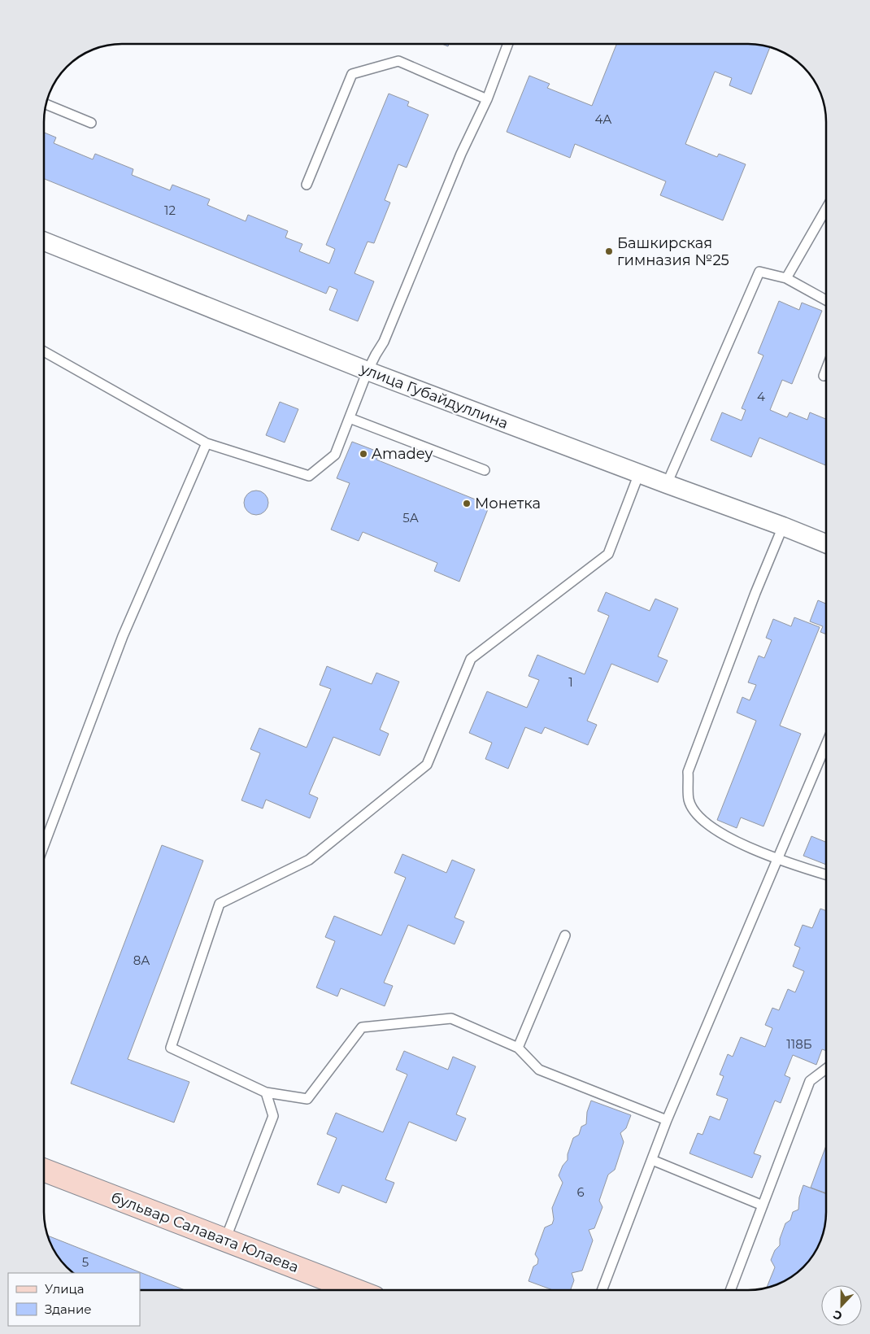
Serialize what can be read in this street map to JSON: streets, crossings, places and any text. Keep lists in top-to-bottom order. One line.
{"streets":{"street":["улица Губайдуллина","бульвар Салавата Юлаева"]},"places":["Башкирская гимназия №25","Amadey","Монетка"],"house_numbers":["4А","12","4","5А","1","8А","118Б","6","5"],"legend":["Улица","Здание"],"north":"bottom"}
